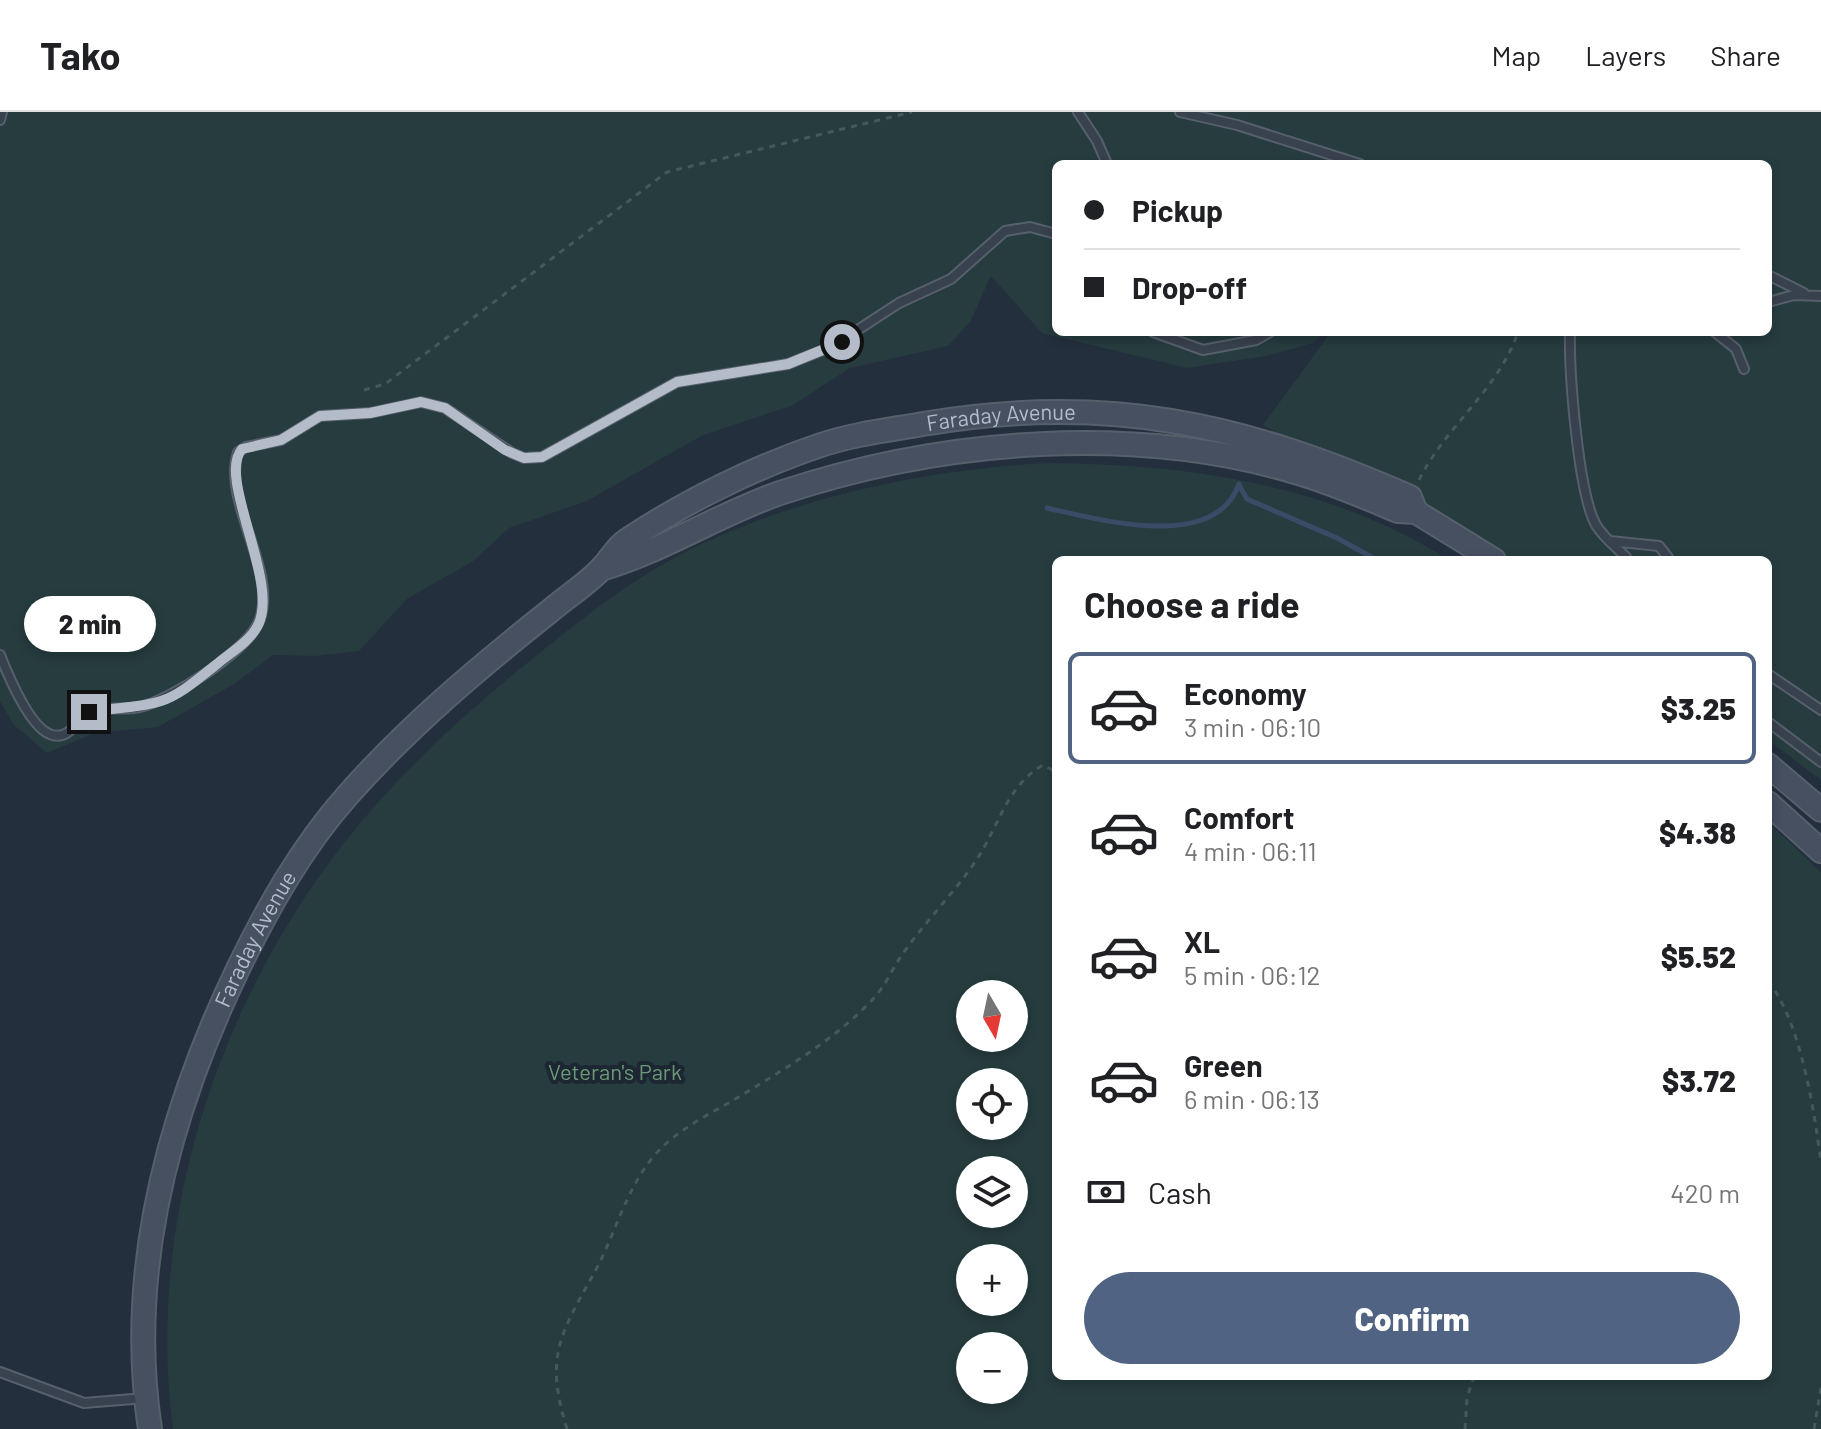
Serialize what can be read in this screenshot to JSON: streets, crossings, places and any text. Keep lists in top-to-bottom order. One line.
{"streets":{"main road":["Faraday Avenue"]},"parks":["Veteran's Park"],"north":"bottom","page":{"header":"Tako","nav":["Map","Layers","Share"],"banner":["Pickup","Drop-off"],"heading":"Choose a ride","bubble":"2 min","list":[{"name":"Economy","note":"3 min · 06:10","value":"$3.25"},{"name":"Comfort","note":"4 min · 06:11","value":"$4.38"},{"name":"XL","note":"5 min · 06:12","value":"$5.52"},{"name":"Green","note":"6 min · 06:13","value":"$3.72"}],"map_buttons":["+","−"],"pay":["Cash","420 m"],"buttons":"Confirm"}}
